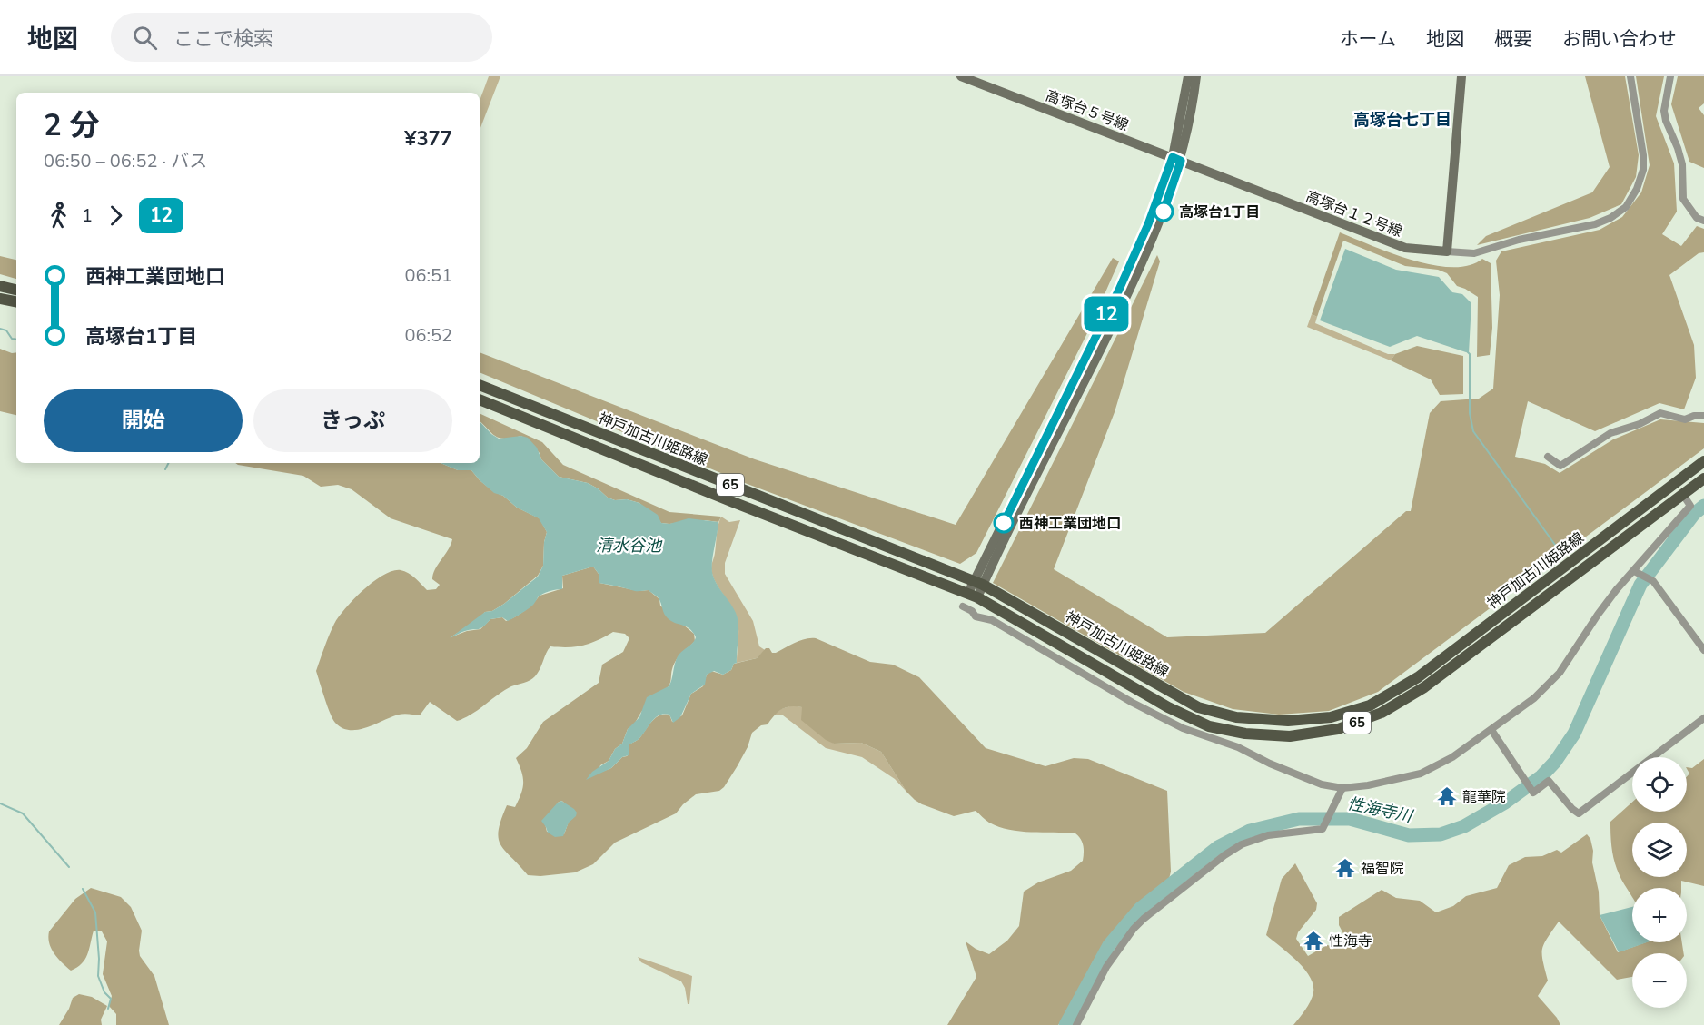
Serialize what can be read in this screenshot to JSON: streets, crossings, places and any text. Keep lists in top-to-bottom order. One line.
{"streets":{"main road":["神戸加古川姫路線","65"],"street":["高塚台５号線","高塚台１２号線"]},"crossings":[["高塚台５号線","高塚台１２号線"]],"districts":["高塚台七丁目"],"water":["清水谷池","性海寺川"],"places":{"other":["高塚台1丁目","西神工業団地口"],"temple":["龍華院","福智院","性海寺"]},"lines":["bus line 12"],"page":{"header":"地図","search":"ここで検索","nav":["ホーム","地図","概要","お問い合わせ"],"on_map":"12","heading":["2 分","06:50 – 06:52 · バス","¥377"],"legs":["1","12"],"list":[{"name":"西神工業団地口","value":"06:51"},{"name":"高塚台1丁目","value":"06:52"}],"buttons":["開始","きっぷ"],"map_buttons":["+","−"]}}
